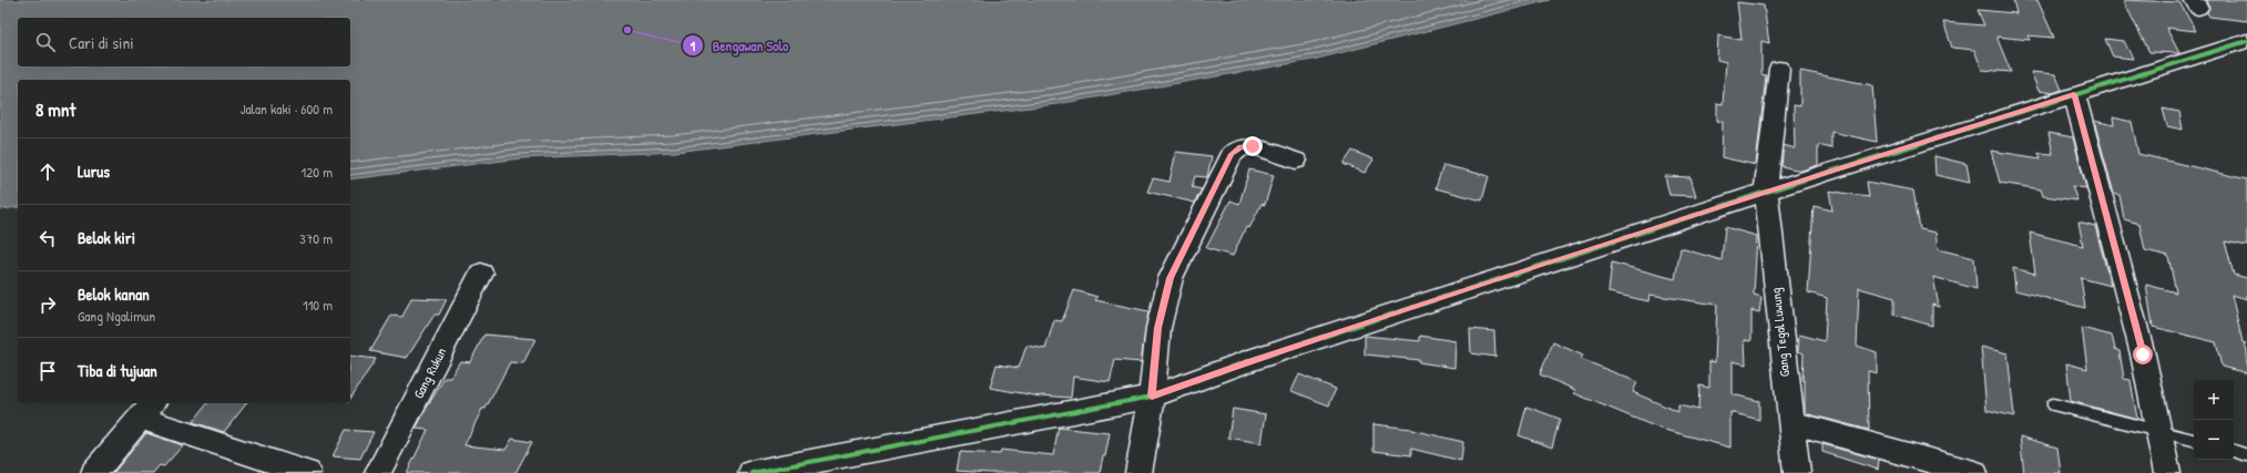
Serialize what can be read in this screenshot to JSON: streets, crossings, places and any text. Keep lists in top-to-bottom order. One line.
{"streets":{"street":["Gang Tegal Luwung","Gang Rukun"]},"places":["Bengawan Solo"],"page":{"search":"Cari di sini","heading":["8 mnt","Jalan kaki · 600 m"],"list":[["Lurus","120 m"],["Belok kiri","370 m"],["Belok kanan","Gang Ngalimun","110 m"],"Tiba di tujuan"],"map_buttons":["+","−"]}}
